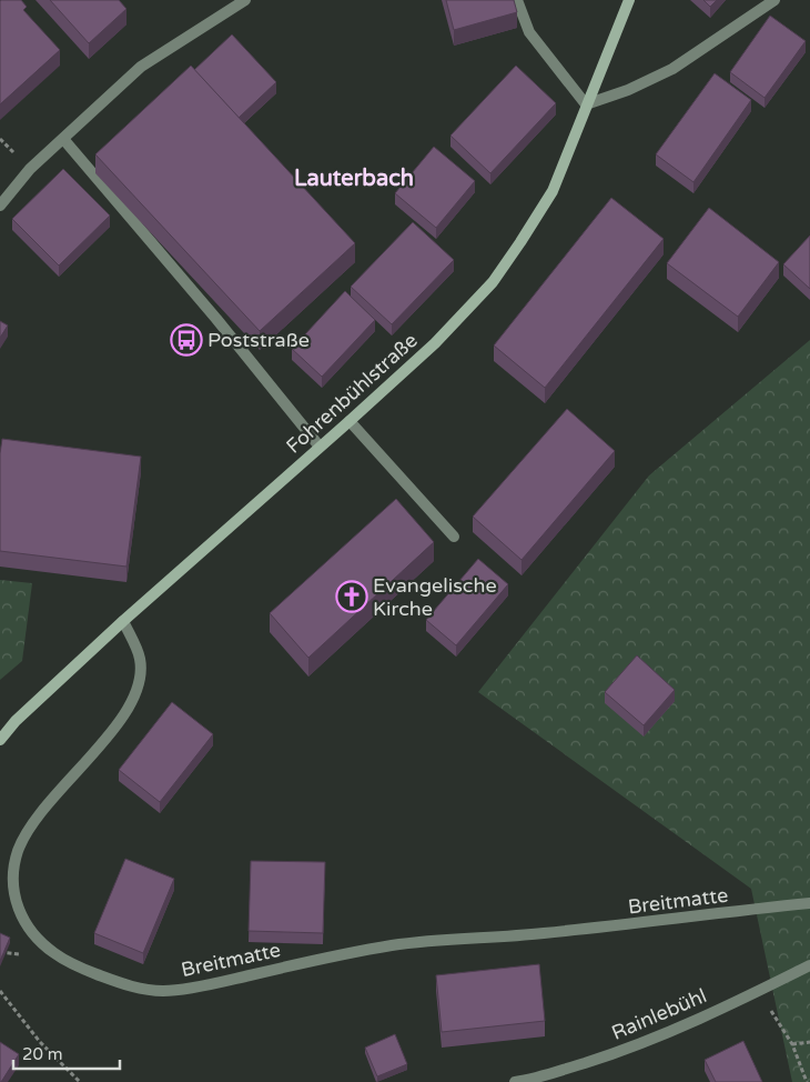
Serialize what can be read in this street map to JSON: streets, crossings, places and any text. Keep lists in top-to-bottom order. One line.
{"streets":{"main road":["Fohrenbühlstraße"],"street":["Breitmatte","Rainlebühl"]},"crossings":[["Fohrenbühlstraße","Breitmatte"]],"districts":["Lauterbach"],"places":{"bus stop":["Poststraße"],"church":["Evangelische Kirche"]},"scale_bar":"20 m"}
